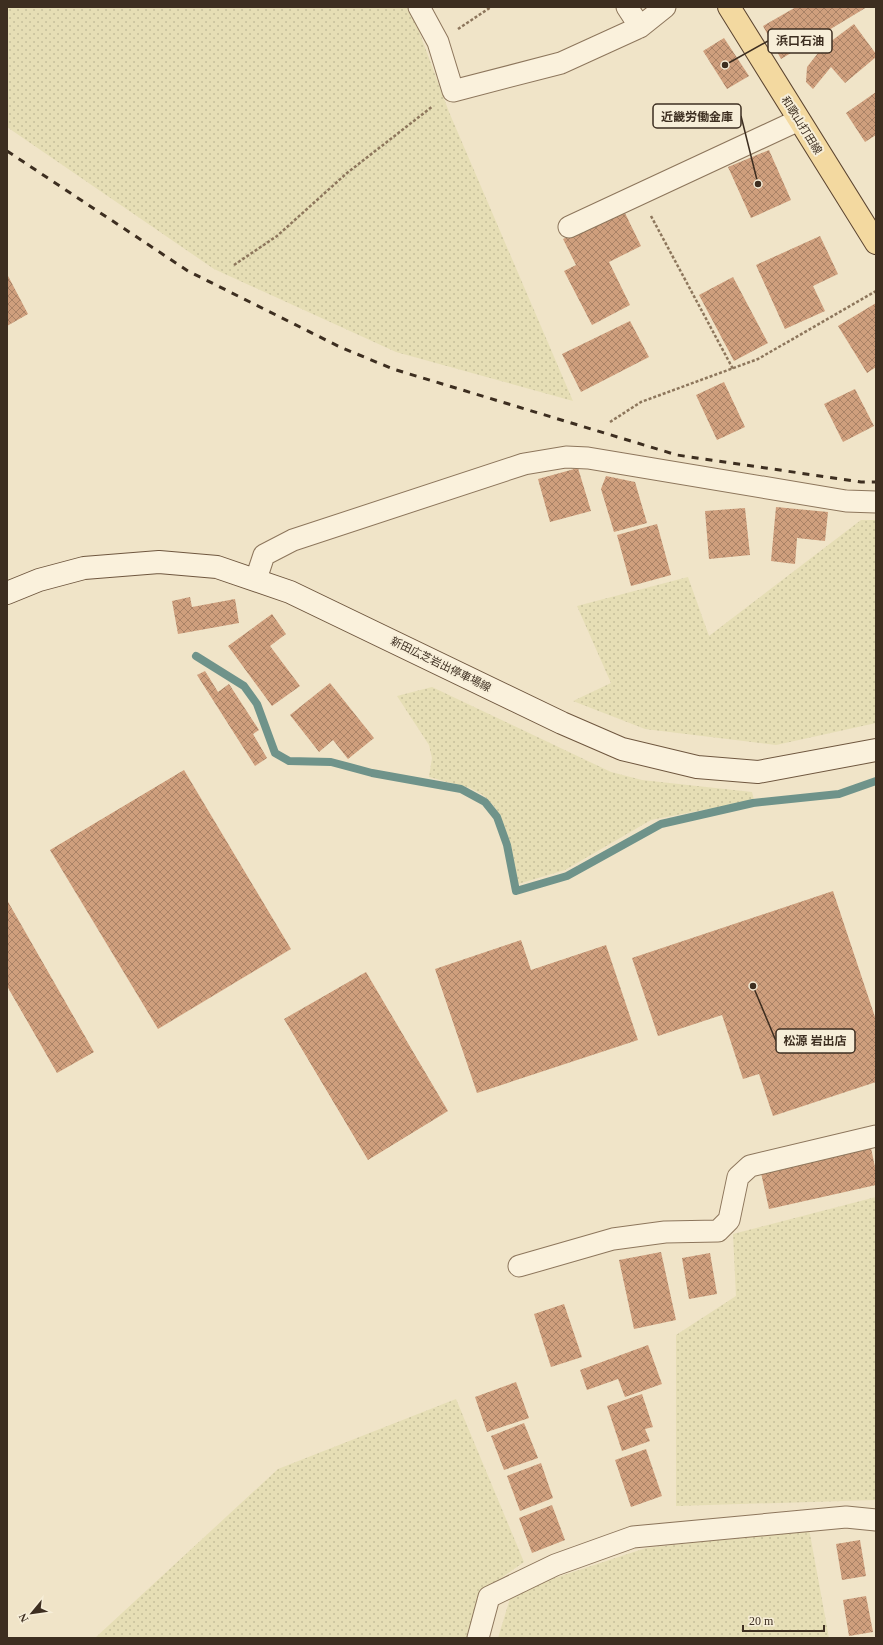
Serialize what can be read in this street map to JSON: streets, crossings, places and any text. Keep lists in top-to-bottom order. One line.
{"streets":{"main road":["和歌山打田線","新田広芝岩出停車場線"]},"places":["浜口石油","近畿労働金庫","松源 岩出店"],"scale_bar":"20 m","north":"bottom left"}
